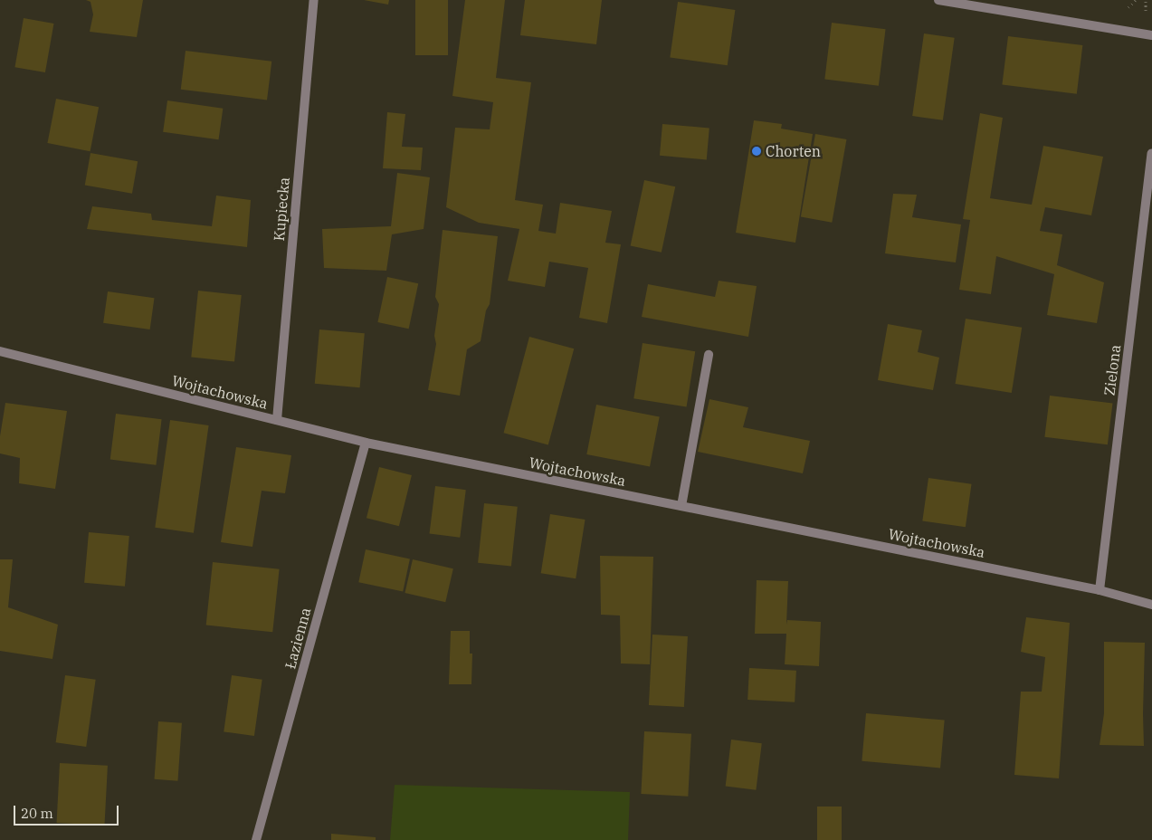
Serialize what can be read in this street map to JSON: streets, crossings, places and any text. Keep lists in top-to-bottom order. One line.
{"streets":{"street":["Kupiecka","Zielona","Wojtachowska","Łazienna"]},"crossings":[["Kupiecka","Wojtachowska"],["Zielona","Wojtachowska"],["Wojtachowska","Łazienna"]],"places":["Chorten"],"scale_bar":"20 m"}
